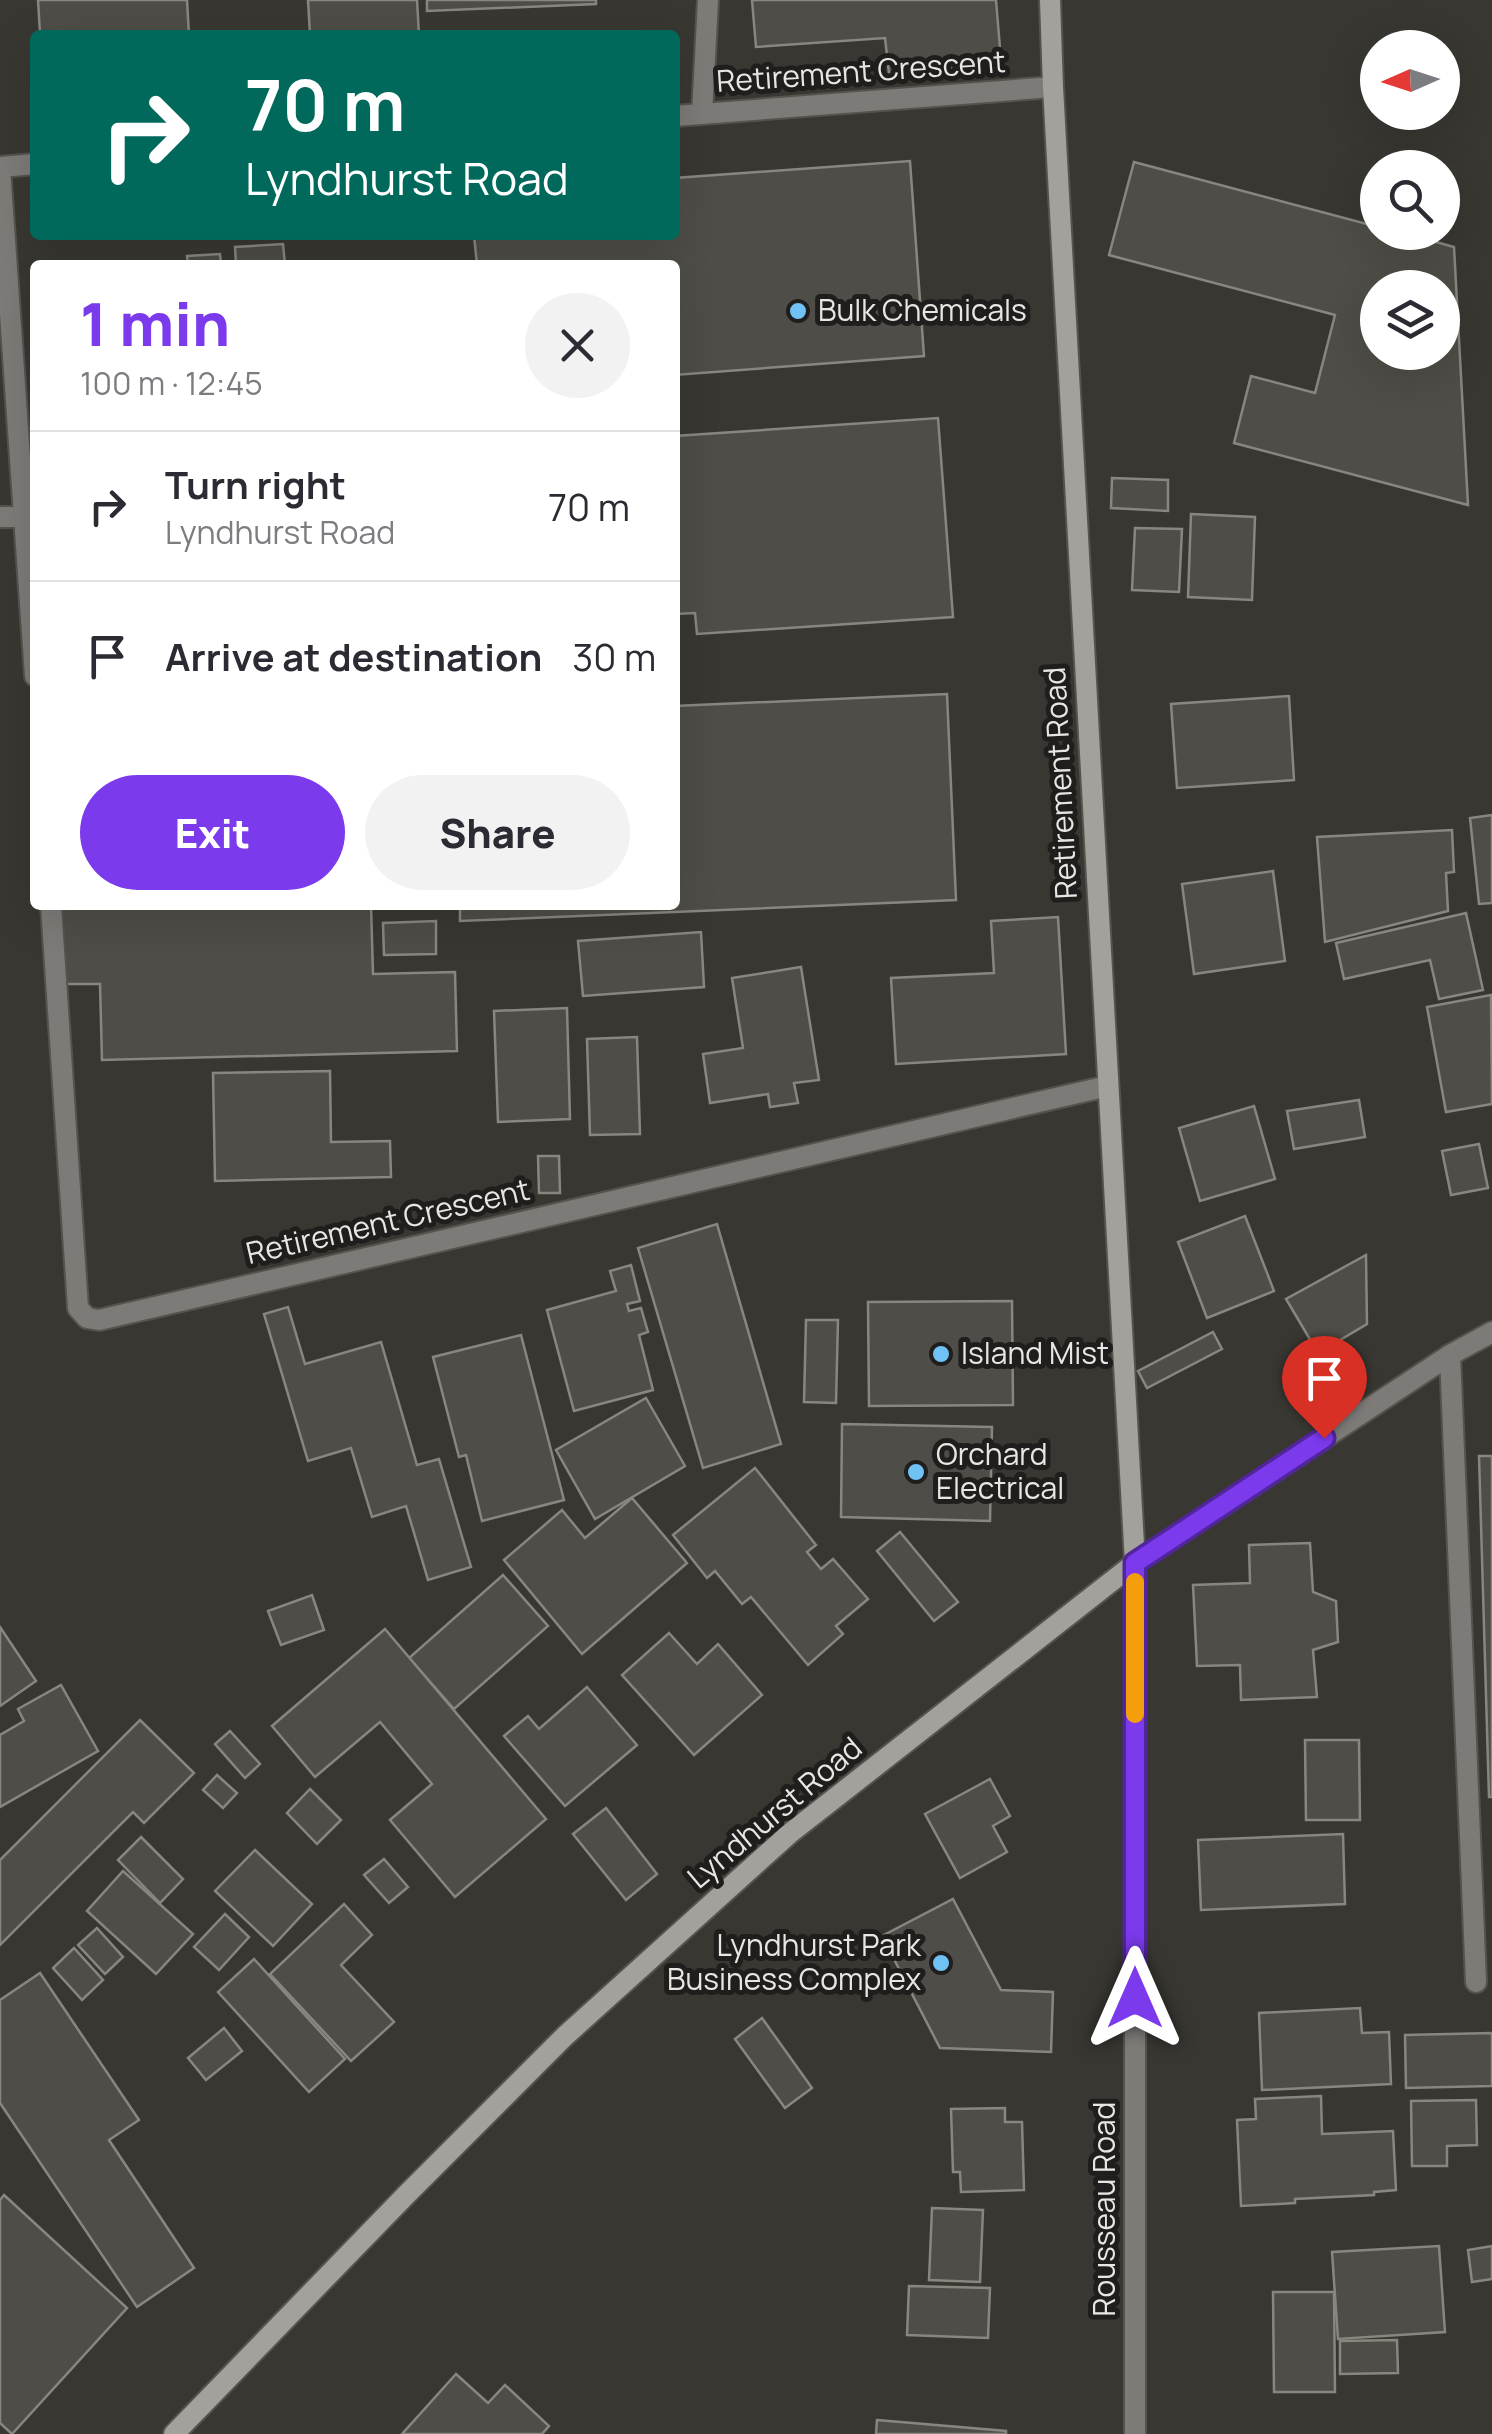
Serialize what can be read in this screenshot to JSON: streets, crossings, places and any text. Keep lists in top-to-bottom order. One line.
{"streets":{"main road":["Retirement Road","Lyndhurst Road"],"street":["Retirement Crescent","Rousseau Road"]},"crossings":[["Retirement Crescent","Retirement Road"],["Retirement Road","Lyndhurst Road"],["Retirement Road","Rousseau Road"],["Lyndhurst Road","Rousseau Road"]],"places":["Bulk Chemicals","Island Mist","Orchard Electrical","Lyndhurst Park Business Complex"],"north":"left","page":{"turn":["70 m","Lyndhurst Road"],"heading":["1 min","100 m · 12:45"],"list":[{"name":"Turn right","note":"Lyndhurst Road","value":"70 m"},{"name":"Arrive at destination","value":"30 m"}],"buttons":["Exit","Share"]}}
